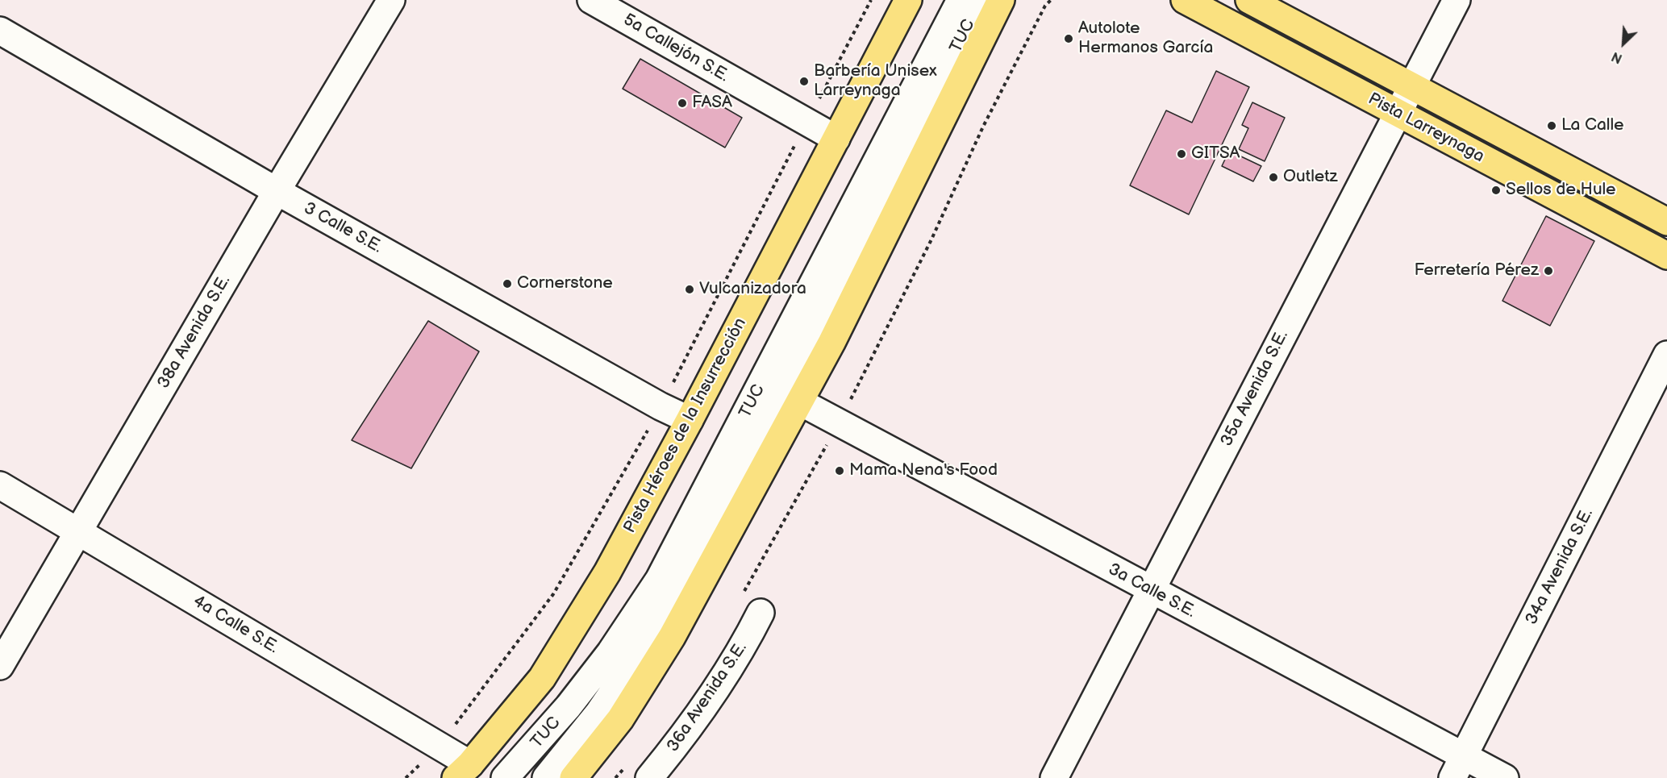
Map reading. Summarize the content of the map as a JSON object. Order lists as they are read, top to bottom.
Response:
{
  "streets": {
    "main road": ["Pista Larreynaga", "Pista Héroes de la Insurrección"],
    "street": [
      "TUC",
      "5a Callejón S.E.",
      "3 Calle S.E.",
      "38a Avenida S.E.",
      "35a Avenida S.E.",
      "34a Avenida S.E.",
      "3a Calle S.E.",
      "4a Calle S.E.",
      "36a Avenida S.E."
    ]
  },
  "crossings": [
    ["5a Callejón S.E.", "Pista Héroes de la Insurrección"],
    ["Pista Larreynaga", "35a Avenida S.E."],
    ["3 Calle S.E.", "38a Avenida S.E."],
    ["3 Calle S.E.", "Pista Héroes de la Insurrección"],
    ["38a Avenida S.E.", "4a Calle S.E."],
    ["35a Avenida S.E.", "3a Calle S.E."],
    ["Pista Héroes de la Insurrección", "4a Calle S.E."],
    ["34a Avenida S.E.", "3a Calle S.E."]
  ],
  "places": [
    "Autolote Hermanos García",
    "Barbería Unisex Larreynaga",
    "FASA",
    "La Calle",
    "GITSA",
    "Outletz",
    "Sellos de Hule",
    "Ferretería Pérez",
    "Cornerstone",
    "Vulcanizadora",
    "Mama Nena's Food"
  ],
  "north": "bottom left"
}
